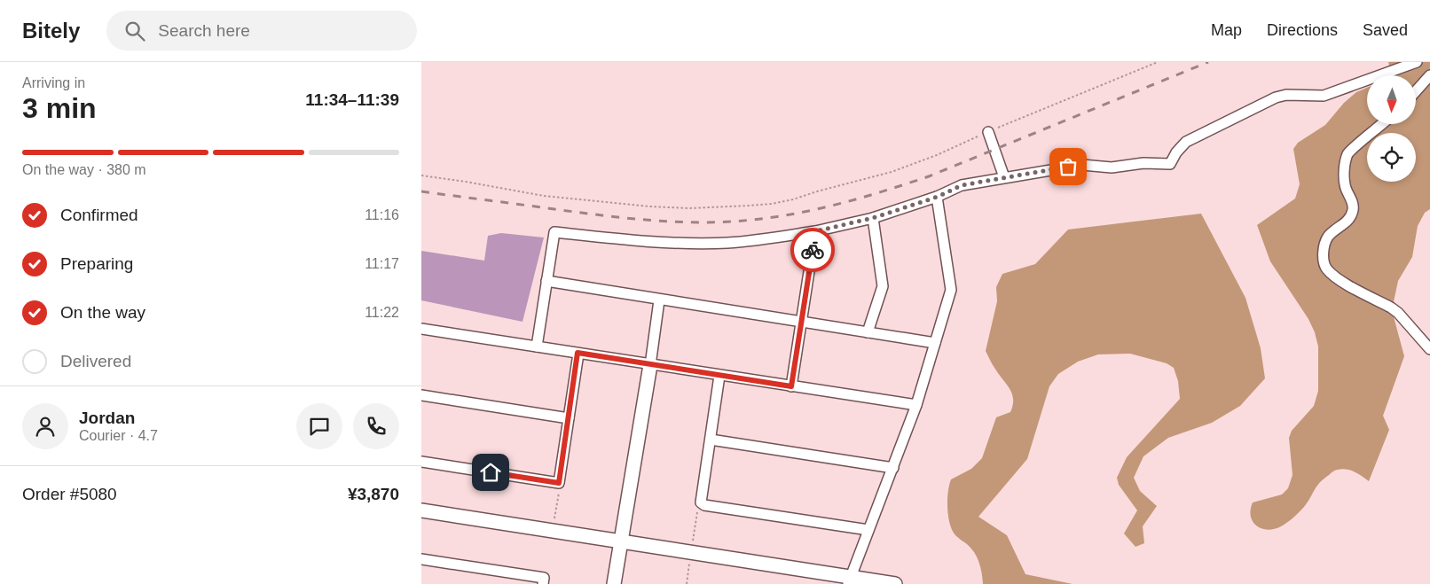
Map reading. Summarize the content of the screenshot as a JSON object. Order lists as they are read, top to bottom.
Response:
{
  "north": "bottom",
  "page": {
    "header": "Bitely",
    "search": "Search here",
    "nav": ["Map", "Directions", "Saved"],
    "heading": ["3 min", "Arriving in", "11:34–11:39"],
    "panel": [
      "Jordan",
      "Courier · 4.7",
      "Order #5080",
      "¥3,870"
    ],
    "bar": "On the way · 380 m",
    "list": [
      ["Confirmed", "11:16"],
      ["Preparing", "11:17"],
      ["On the way", "11:22"],
      "Delivered"
    ]
  }
}
